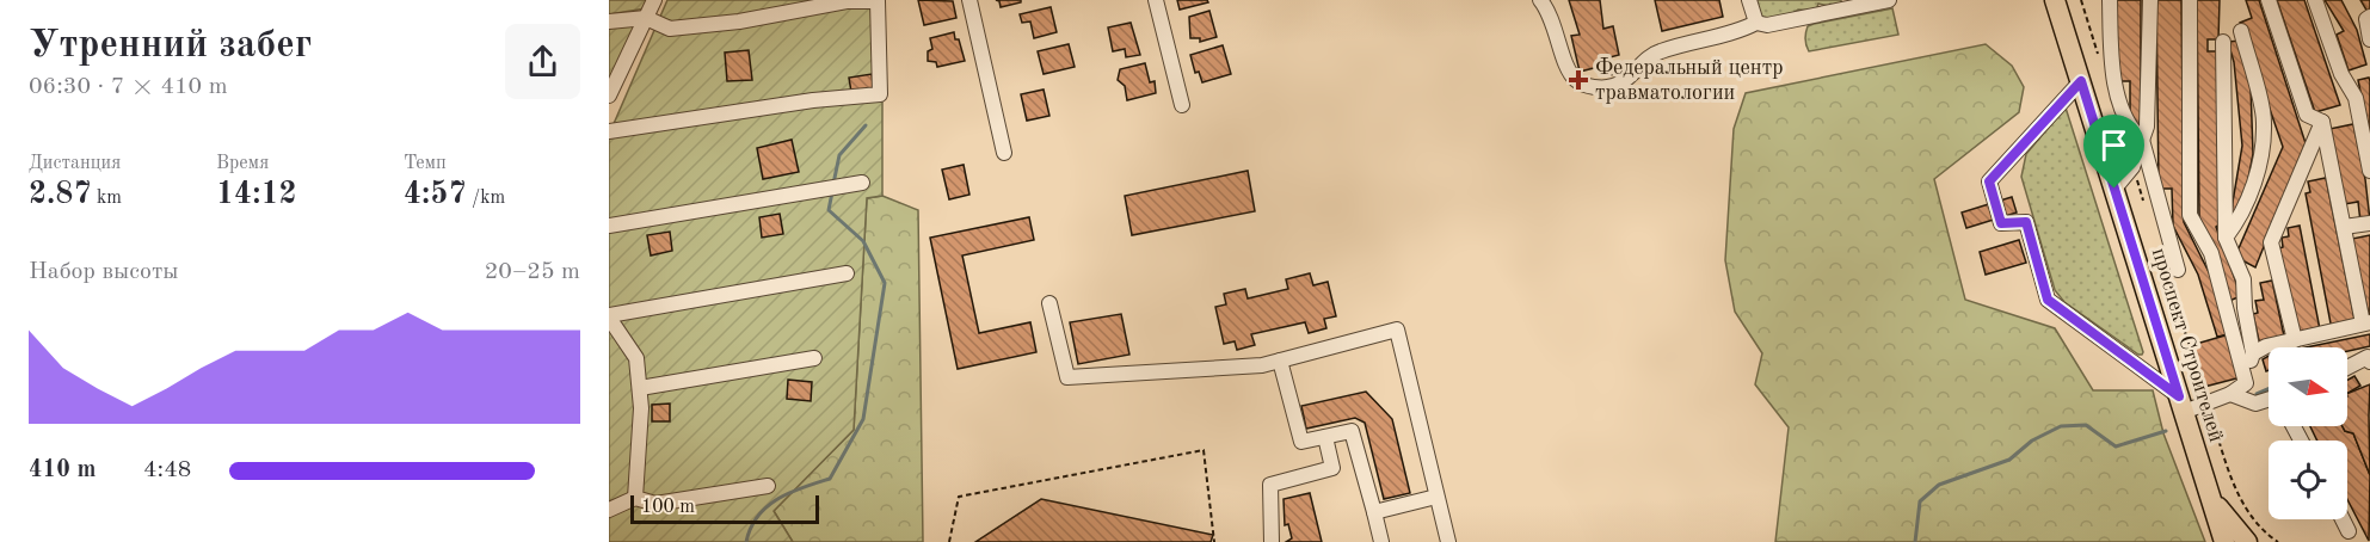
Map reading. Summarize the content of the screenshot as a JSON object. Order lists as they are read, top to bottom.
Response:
{
  "streets": {
    "main road": ["проспект Строителей"]
  },
  "places": {
    "health": ["Федеральный центр травматологии"]
  },
  "scale_bar": "100 m",
  "north": "right",
  "page": {
    "heading": ["Утренний забег", "06:30 · 7 × 410 m"],
    "stats": [
      ["Дистанция", "2.87 km"],
      ["Время", "14:12"],
      ["Темп", "4:57 /km"]
    ],
    "chart": ["Набор высоты", "20–25 m"],
    "list": [
      {
        "name": "410 m",
        "note": "4:48"
      }
    ],
    "scale": "100 m"
  }
}
